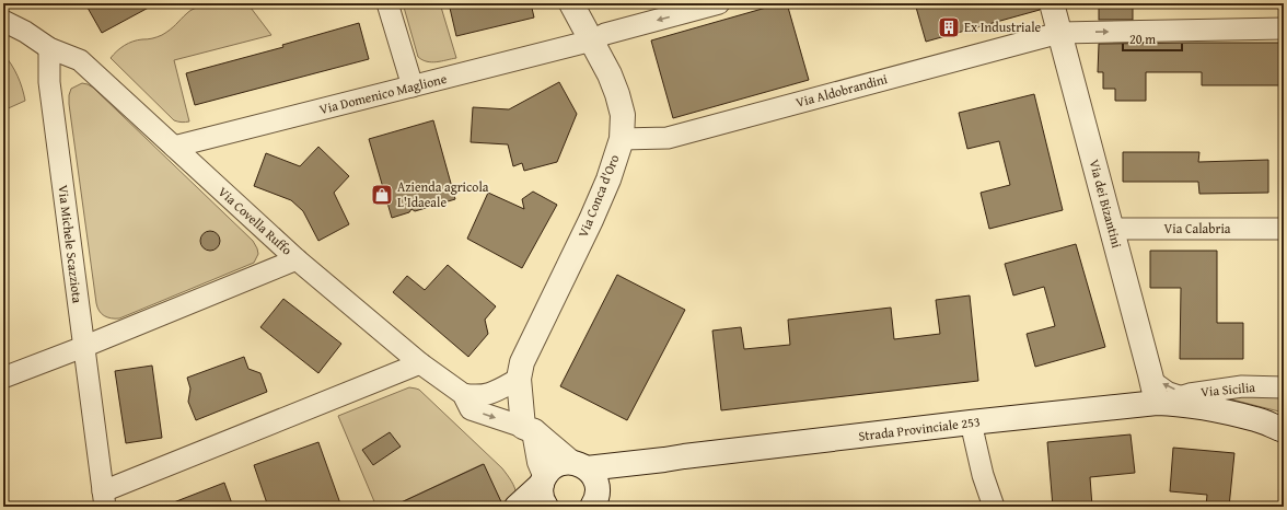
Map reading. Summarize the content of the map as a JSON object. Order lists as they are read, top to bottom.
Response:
{
  "streets": {
    "street": [
      "Via Aldobrandini",
      "Via Domenico Maglione",
      "Via Conca d'Oro",
      "Via dei Bizantini",
      "Via Covella Ruffo",
      "Via Calabria",
      "Via Michele Scazziota",
      "Via Sicilia",
      "Strada Provinciale 253"
    ]
  },
  "crossings": [
    ["Via Aldobrandini", "Via Conca d'Oro"],
    ["Via Aldobrandini", "Via dei Bizantini"],
    ["Via Domenico Maglione", "Via Conca d'Oro"],
    ["Via Domenico Maglione", "Via Covella Ruffo"],
    ["Via dei Bizantini", "Via Calabria"],
    ["Via dei Bizantini", "Via Sicilia"],
    ["Via dei Bizantini", "Strada Provinciale 253"],
    ["Via Covella Ruffo", "Via Michele Scazziota"],
    ["Via Covella Ruffo", "Strada Provinciale 253"],
    ["Via Sicilia", "Strada Provinciale 253"]
  ],
  "places": {
    "building": ["Ex Industriale"],
    "shop": ["Azienda agricola L'Idaeale"]
  },
  "scale_bar": "20 m"
}
